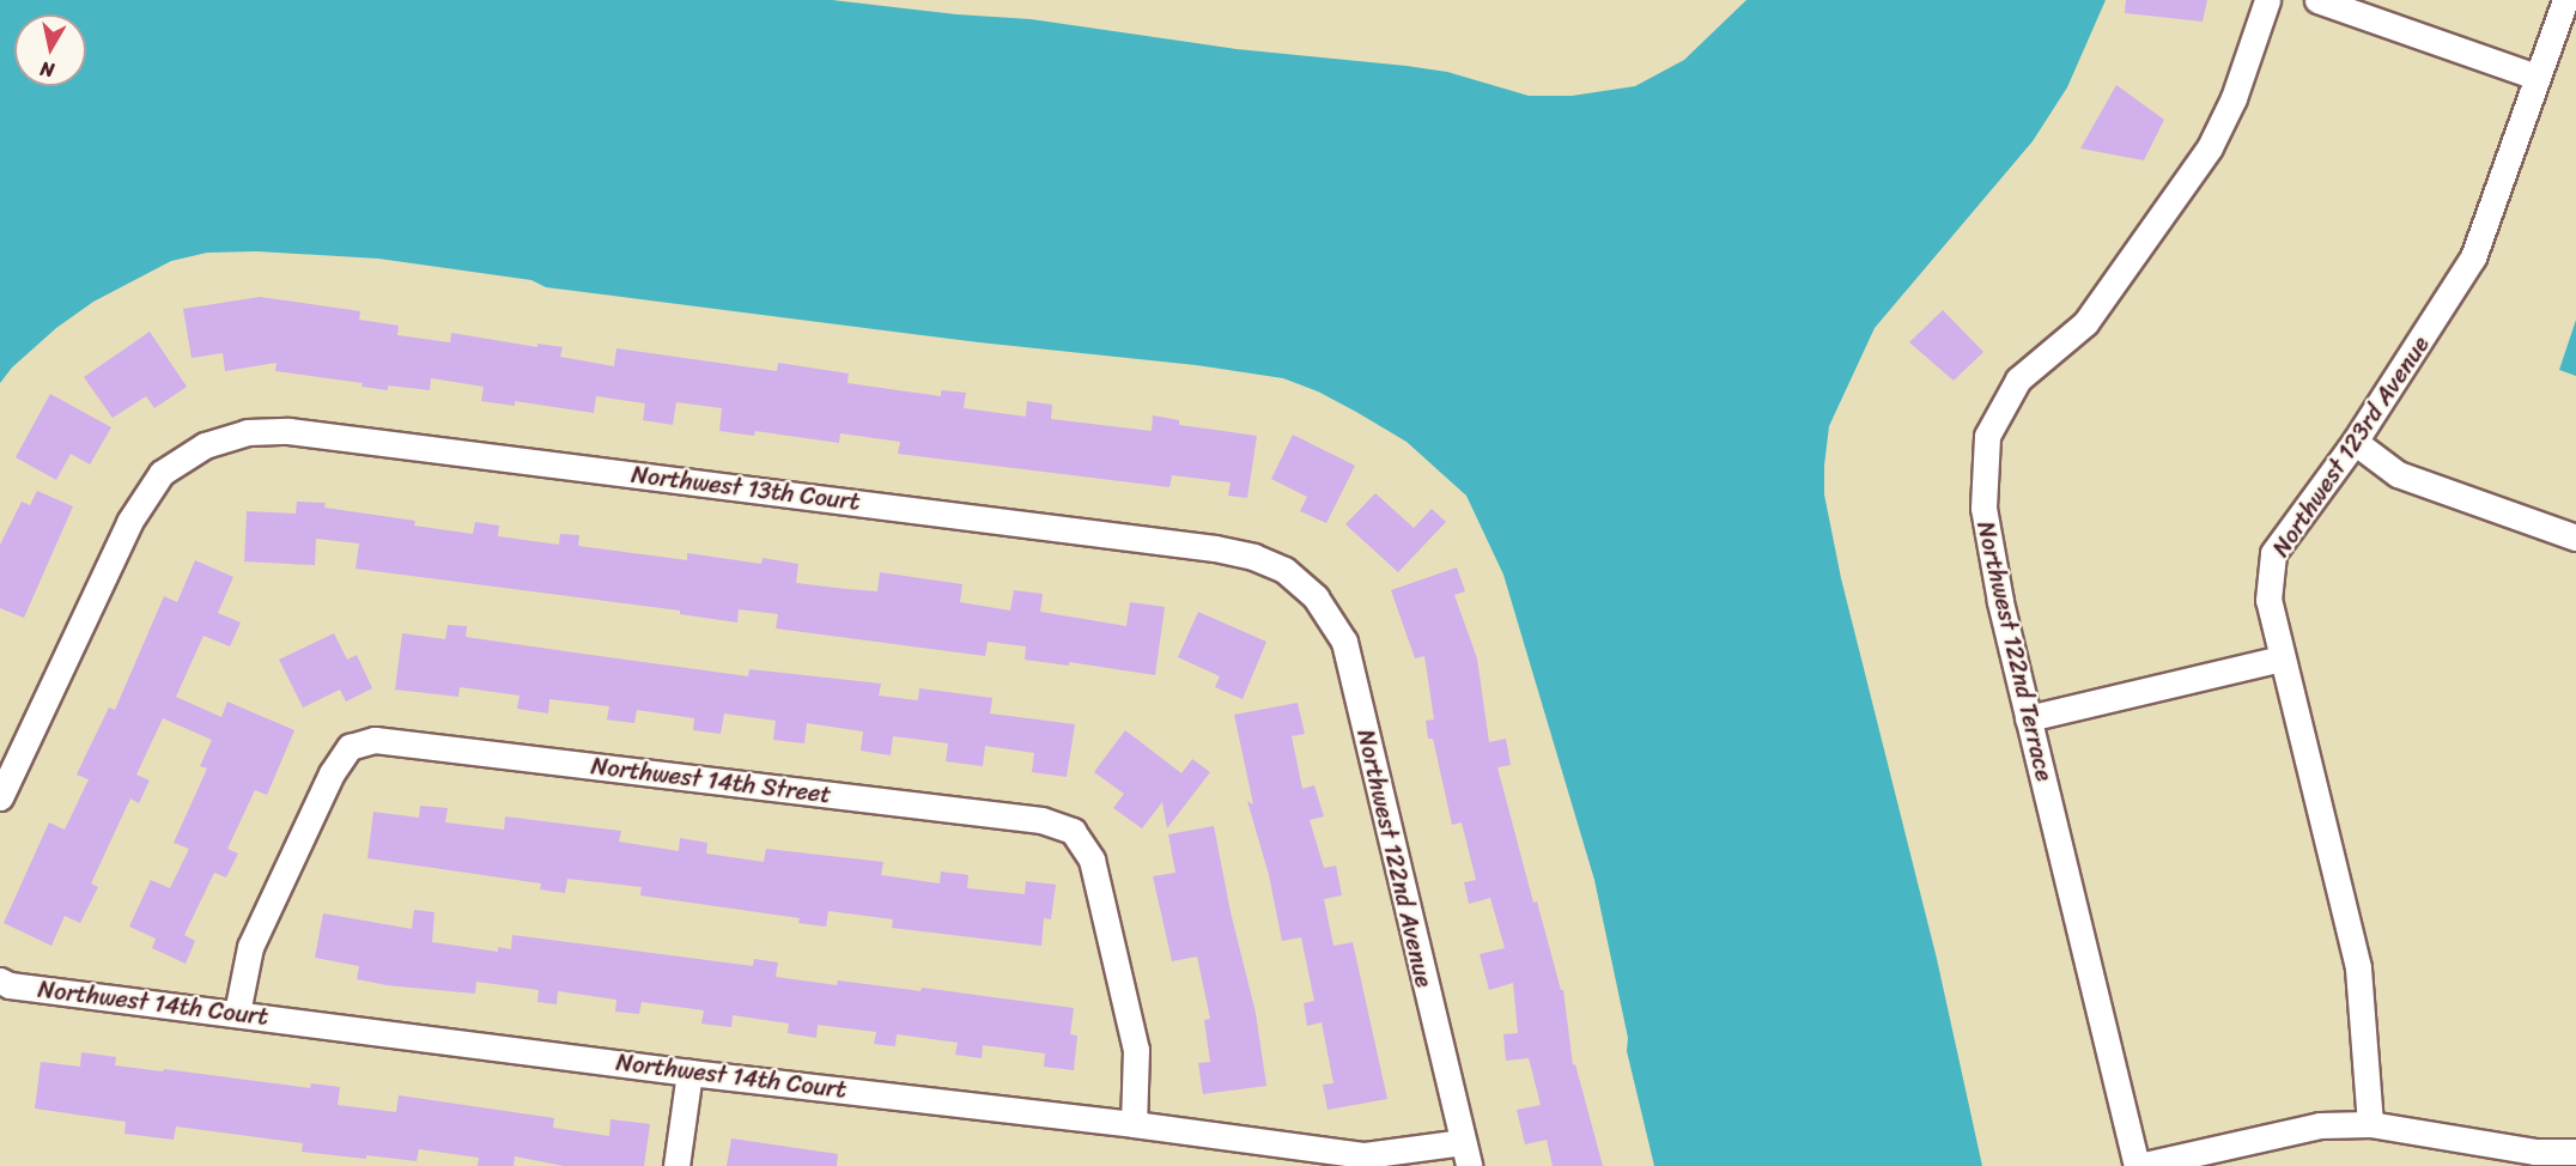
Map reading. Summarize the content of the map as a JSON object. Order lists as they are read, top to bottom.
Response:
{
  "streets": {
    "street": [
      "Northwest 123rd Avenue",
      "Northwest 13th Court",
      "Northwest 122nd Terrace",
      "Northwest 14th Street",
      "Northwest 122nd Avenue",
      "Northwest 14th Court"
    ]
  },
  "crossings": [
    ["Northwest 13th Court", "Northwest 122nd Avenue"],
    ["Northwest 14th Street", "Northwest 14th Court"],
    ["Northwest 122nd Avenue", "Northwest 14th Court"]
  ],
  "north": "bottom"
}
